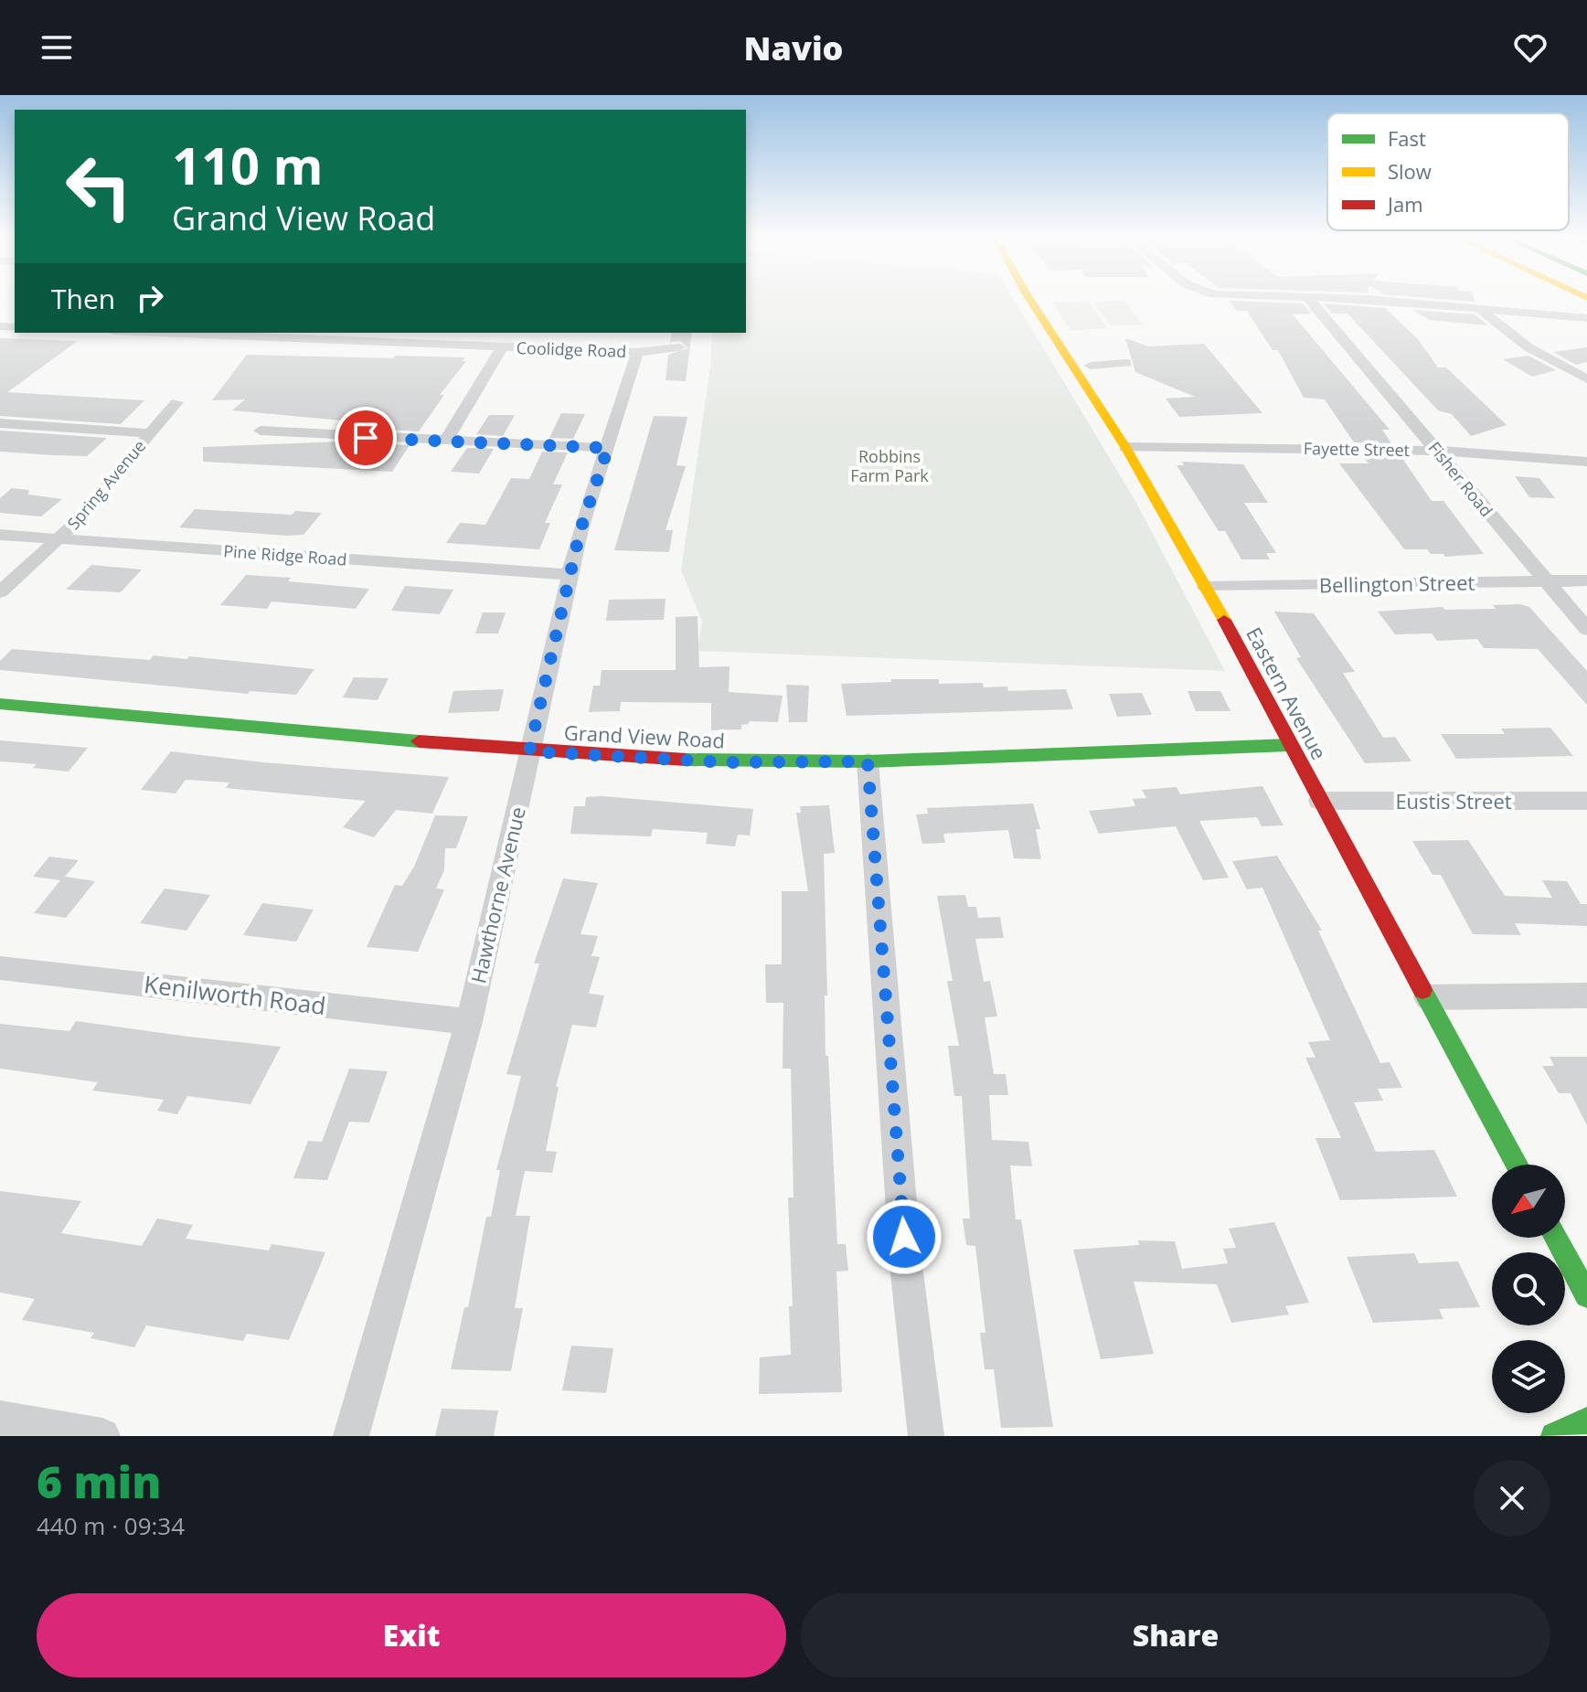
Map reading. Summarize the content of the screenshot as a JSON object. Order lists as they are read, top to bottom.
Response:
{
  "streets": {
    "main road": ["Eastern Avenue", "Grand View Road"],
    "street": [
      "Coolidge Road",
      "Fayette Street",
      "Fisher Road",
      "Spring Avenue",
      "Pine Ridge Road",
      "Bellington Street",
      "Eustis Street",
      "Hawthorne Avenue",
      "Kenilworth Road"
    ]
  },
  "crossings": [
    ["Coolidge Road", "Hawthorne Avenue"],
    ["Fayette Street", "Fisher Road"],
    ["Fayette Street", "Eastern Avenue"],
    ["Fisher Road", "Bellington Street"],
    ["Spring Avenue", "Pine Ridge Road"],
    ["Pine Ridge Road", "Hawthorne Avenue"],
    ["Bellington Street", "Eastern Avenue"],
    ["Eastern Avenue", "Grand View Road"],
    ["Eastern Avenue", "Eustis Street"],
    ["Grand View Road", "Hawthorne Avenue"],
    ["Hawthorne Avenue", "Kenilworth Road"]
  ],
  "parks": ["Robbins Farm Park"],
  "legend": ["Fast", "Slow", "Jam"],
  "north": "bottom left",
  "page": {
    "header": "Navio",
    "turn": ["110 m", "Grand View Road"],
    "then": "Then",
    "heading": ["6 min", "440 m · 09:34"],
    "buttons": ["Exit", "Share"]
  }
}
